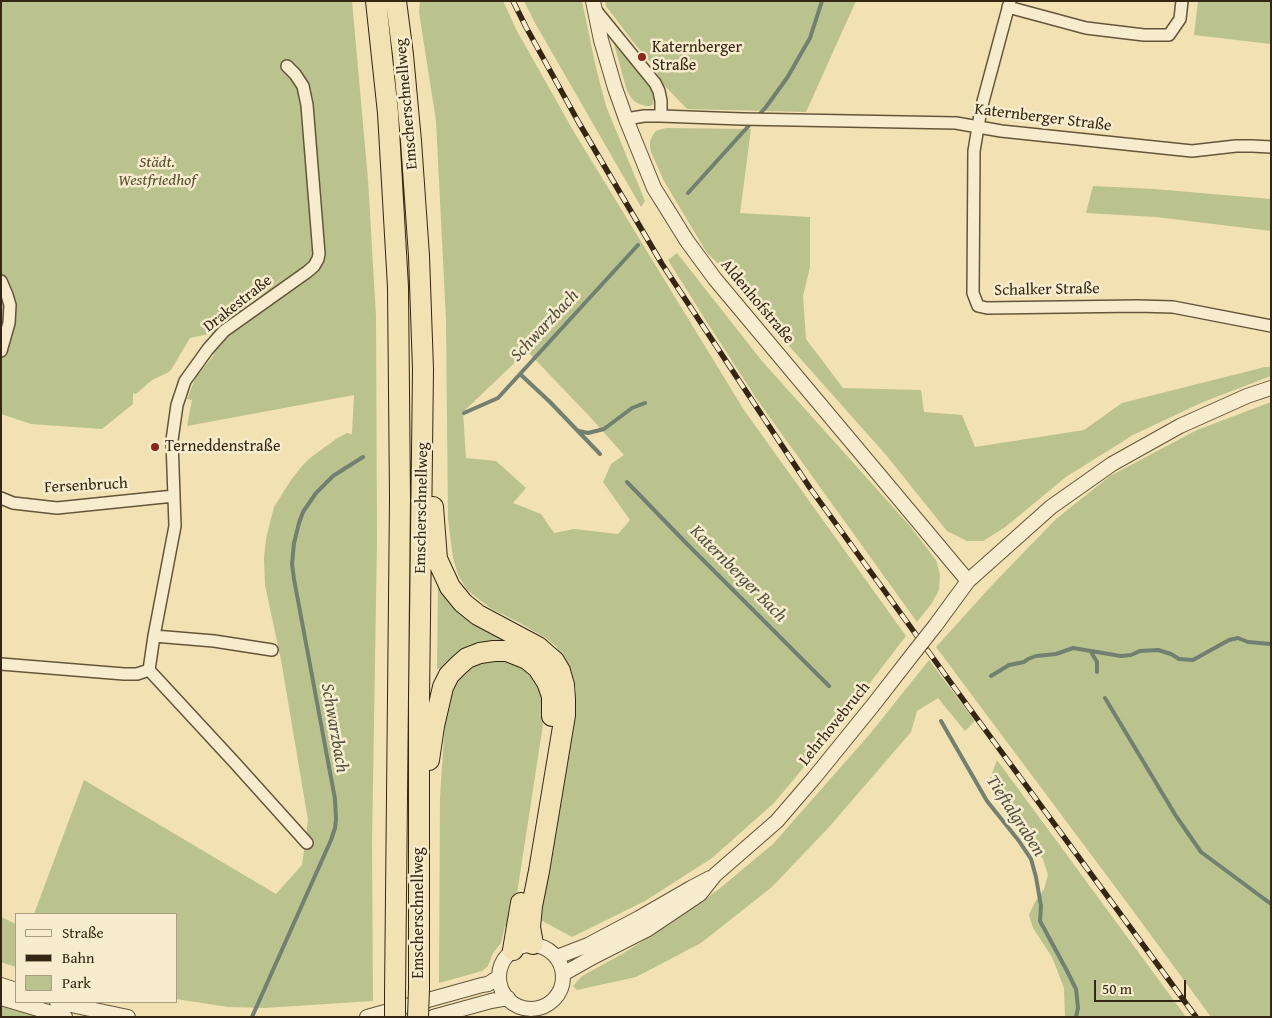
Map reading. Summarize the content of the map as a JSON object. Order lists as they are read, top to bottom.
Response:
{
  "streets": {
    "highway": ["Emscherschnellweg"],
    "street": [
      "Katernberger Straße",
      "Schalker Straße",
      "Aldenhofstraße",
      "Drakestraße",
      "Fersenbruch",
      "Lehrhovebruch"
    ]
  },
  "crossings": [
    ["Katernberger Straße", "Schalker Straße"],
    ["Katernberger Straße", "Aldenhofstraße"],
    ["Aldenhofstraße", "Lehrhovebruch"],
    ["Drakestraße", "Fersenbruch"]
  ],
  "water": ["Schwarzbach", "Katernberger Bach", "Tieftalgraben"],
  "parks": ["Städt. Westfriedhof"],
  "places": ["Katernberger Straße", "Terneddenstraße"],
  "legend": ["Straße", "Bahn", "Park"],
  "scale_bar": "50 m"
}
